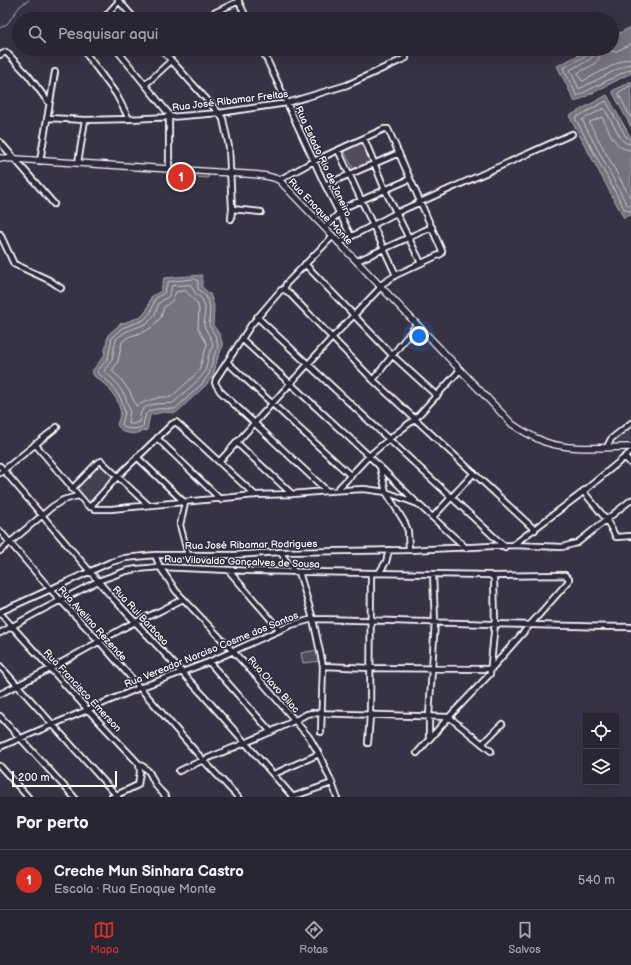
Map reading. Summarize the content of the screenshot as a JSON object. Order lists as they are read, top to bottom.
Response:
{
  "streets": {
    "main road": ["Rua Enoque Monte"],
    "street": [
      "Rua José Ribamar Freitas",
      "Rua Estado Rio de Janeiro",
      "Rua José Ribamar Rodrigues",
      "Rua Vilovaldo Gonçalves de Sousa",
      "Rua Rui Barbosa",
      "Rua Avelino Rezende",
      "Rua Vereador Narciso Cosme dos Santos",
      "Rua Olavo Bilac",
      "Rua Francisco Emerson"
    ]
  },
  "crossings": [
    ["Rua José Ribamar Freitas", "Rua Estado Rio de Janeiro"],
    ["Rua José Ribamar Rodrigues", "Rua Rui Barbosa"],
    ["Rua José Ribamar Rodrigues", "Rua Avelino Rezende"],
    ["Rua José Ribamar Rodrigues", "Rua Olavo Bilac"],
    ["Rua José Ribamar Rodrigues", "Rua Francisco Emerson"],
    ["Rua Vilovaldo Gonçalves de Sousa", "Rua Rui Barbosa"],
    ["Rua Vilovaldo Gonçalves de Sousa", "Rua Avelino Rezende"],
    ["Rua Vilovaldo Gonçalves de Sousa", "Rua Vereador Narciso Cosme dos Santos"],
    ["Rua Vilovaldo Gonçalves de Sousa", "Rua Olavo Bilac"],
    ["Rua Vilovaldo Gonçalves de Sousa", "Rua Francisco Emerson"],
    ["Rua Rui Barbosa", "Rua Vereador Narciso Cosme dos Santos"],
    ["Rua Avelino Rezende", "Rua Vereador Narciso Cosme dos Santos"],
    ["Rua Vereador Narciso Cosme dos Santos", "Rua Olavo Bilac"],
    ["Rua Vereador Narciso Cosme dos Santos", "Rua Francisco Emerson"]
  ],
  "scale_bar": "200 m",
  "page": {
    "search": "Pesquisar aqui",
    "pins": "1",
    "scale": "200 m",
    "heading": "Por perto",
    "list": [
      {
        "mark": "1",
        "name": "Creche Mun Sinhara Castro",
        "note": "Escola · Rua Enoque Monte",
        "value": "540 m"
      }
    ],
    "nav": ["Mapa", "Rotas", "Salvos"]
  }
}
